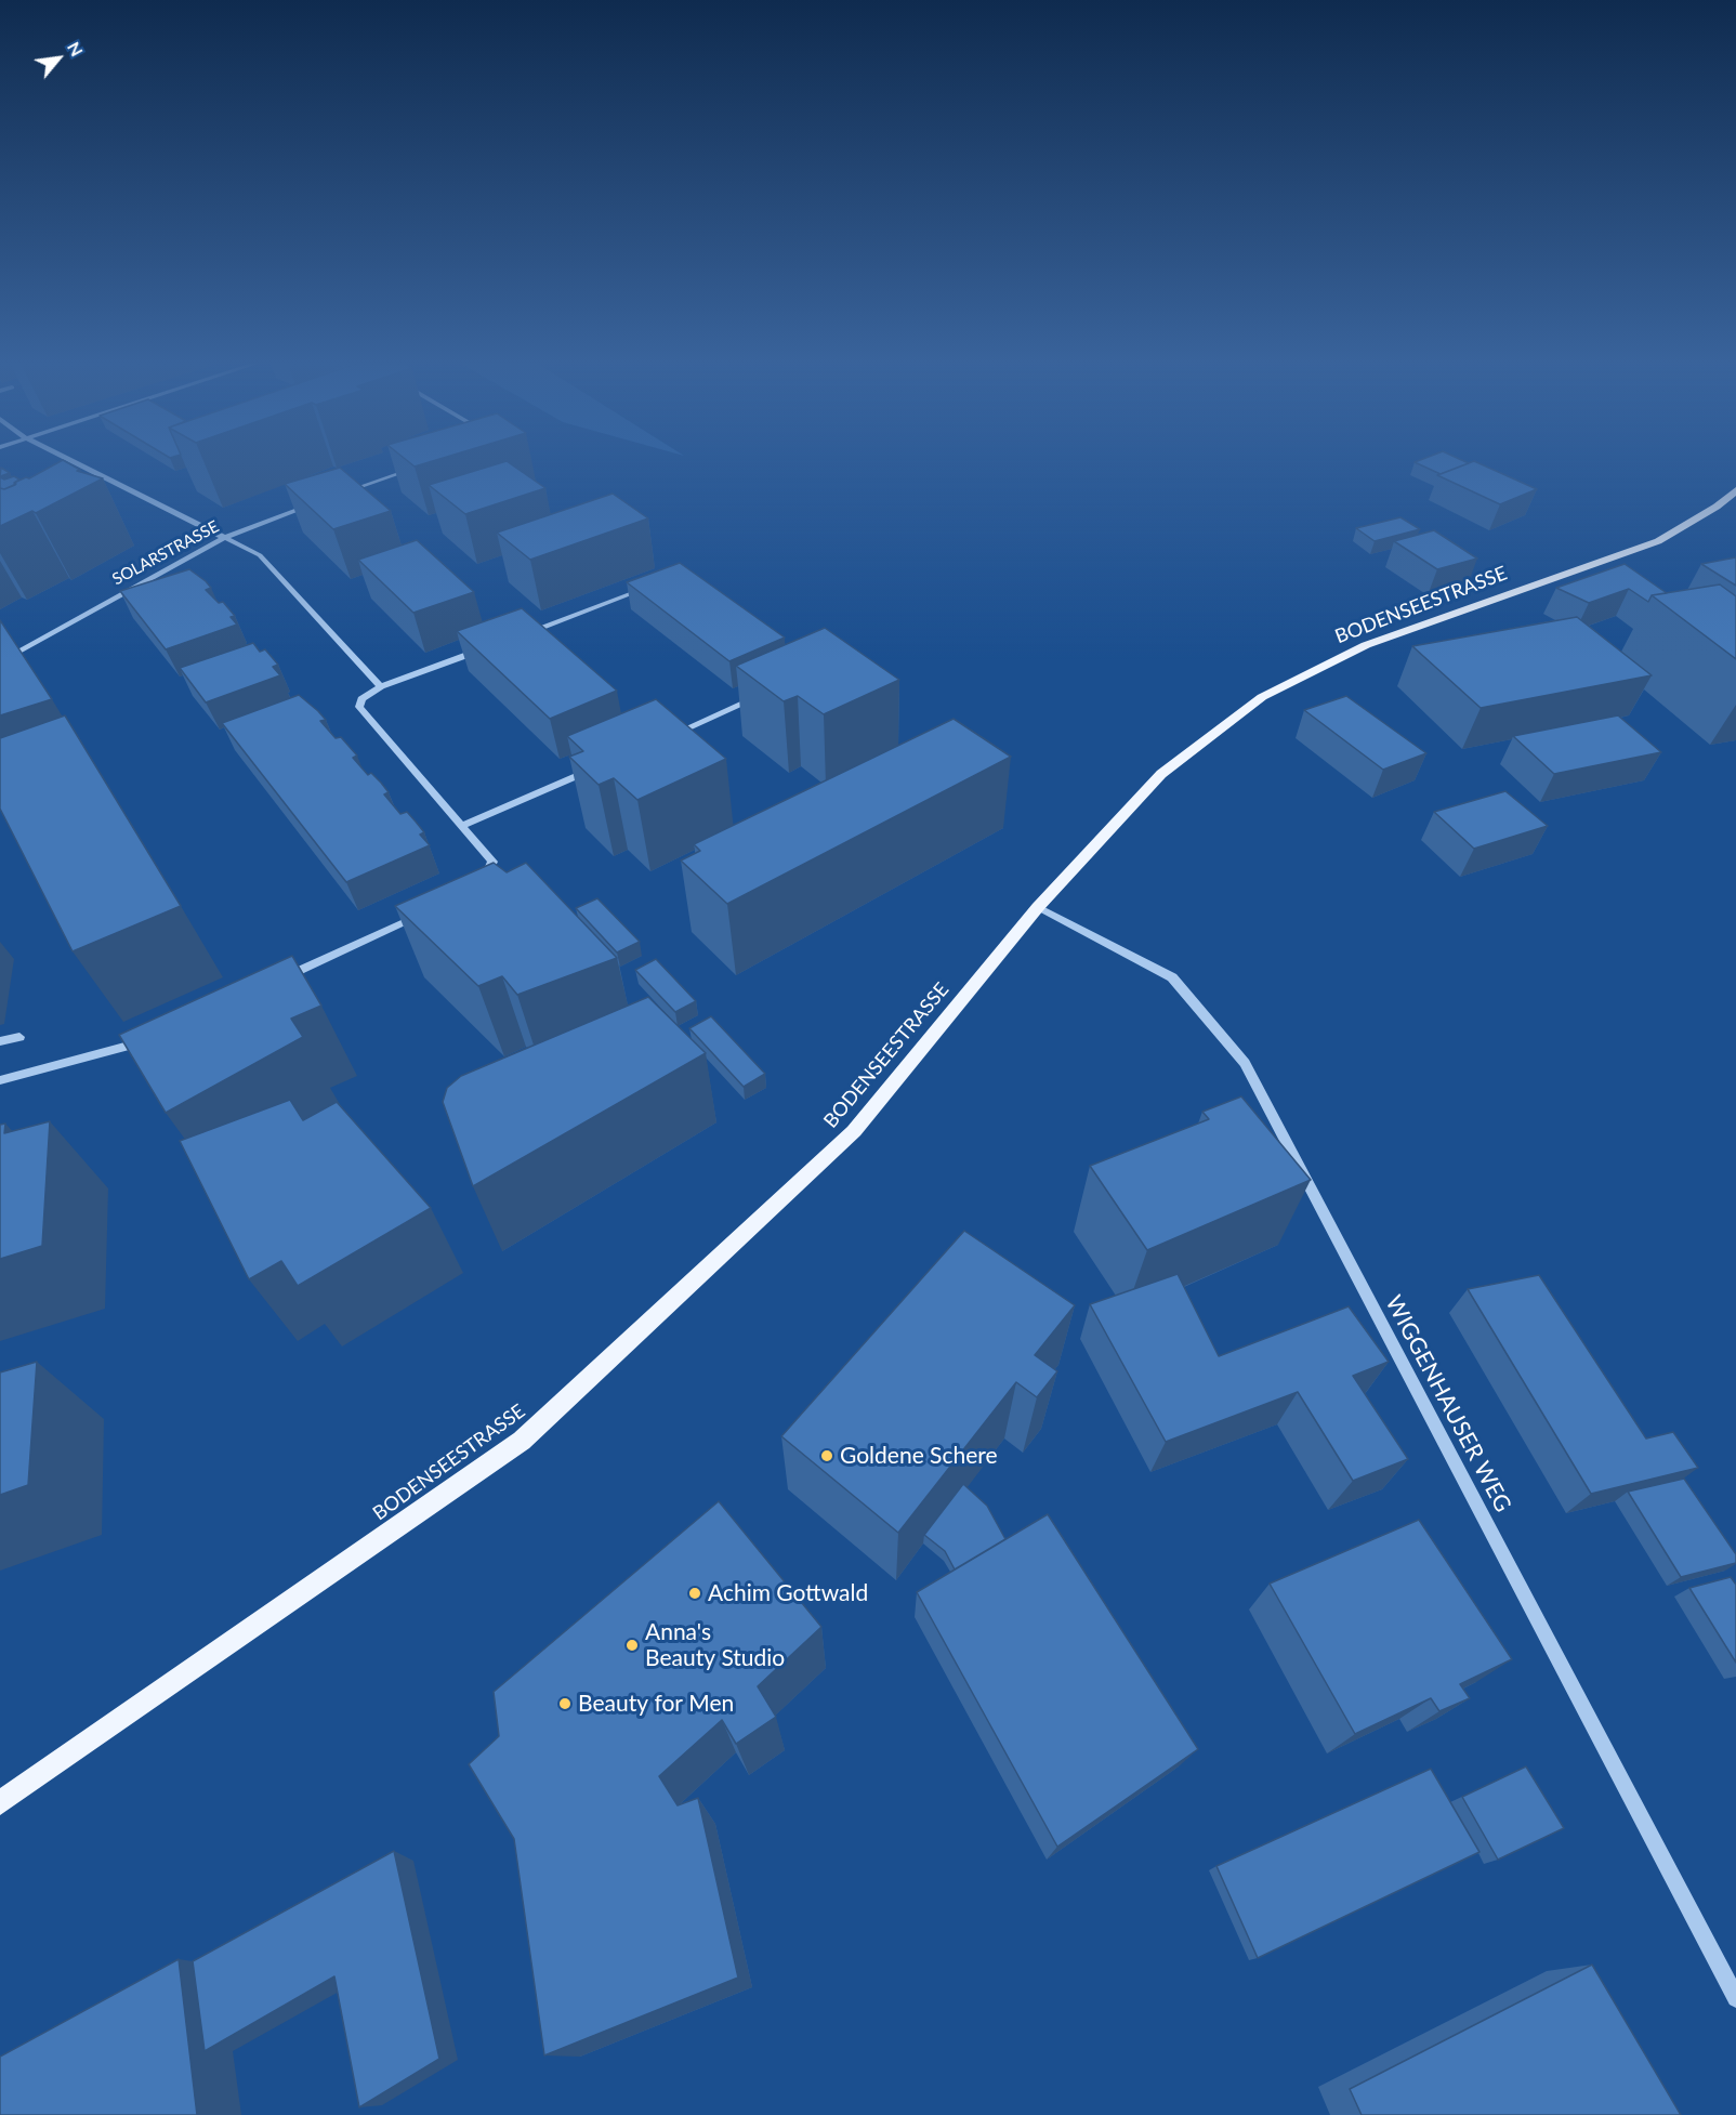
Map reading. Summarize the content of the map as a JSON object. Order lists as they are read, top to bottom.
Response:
{
  "streets": {
    "main road": ["BODENSEESTRASSE"],
    "street": ["SOLARSTRASSE", "WIGGENHAUSER WEG"]
  },
  "crossings": [
    ["BODENSEESTRASSE", "WIGGENHAUSER WEG"]
  ],
  "places": [
    "Goldene Schere",
    "Achim Gottwald",
    "Anna's Beauty Studio",
    "Beauty for Men"
  ],
  "north": "top right"
}
